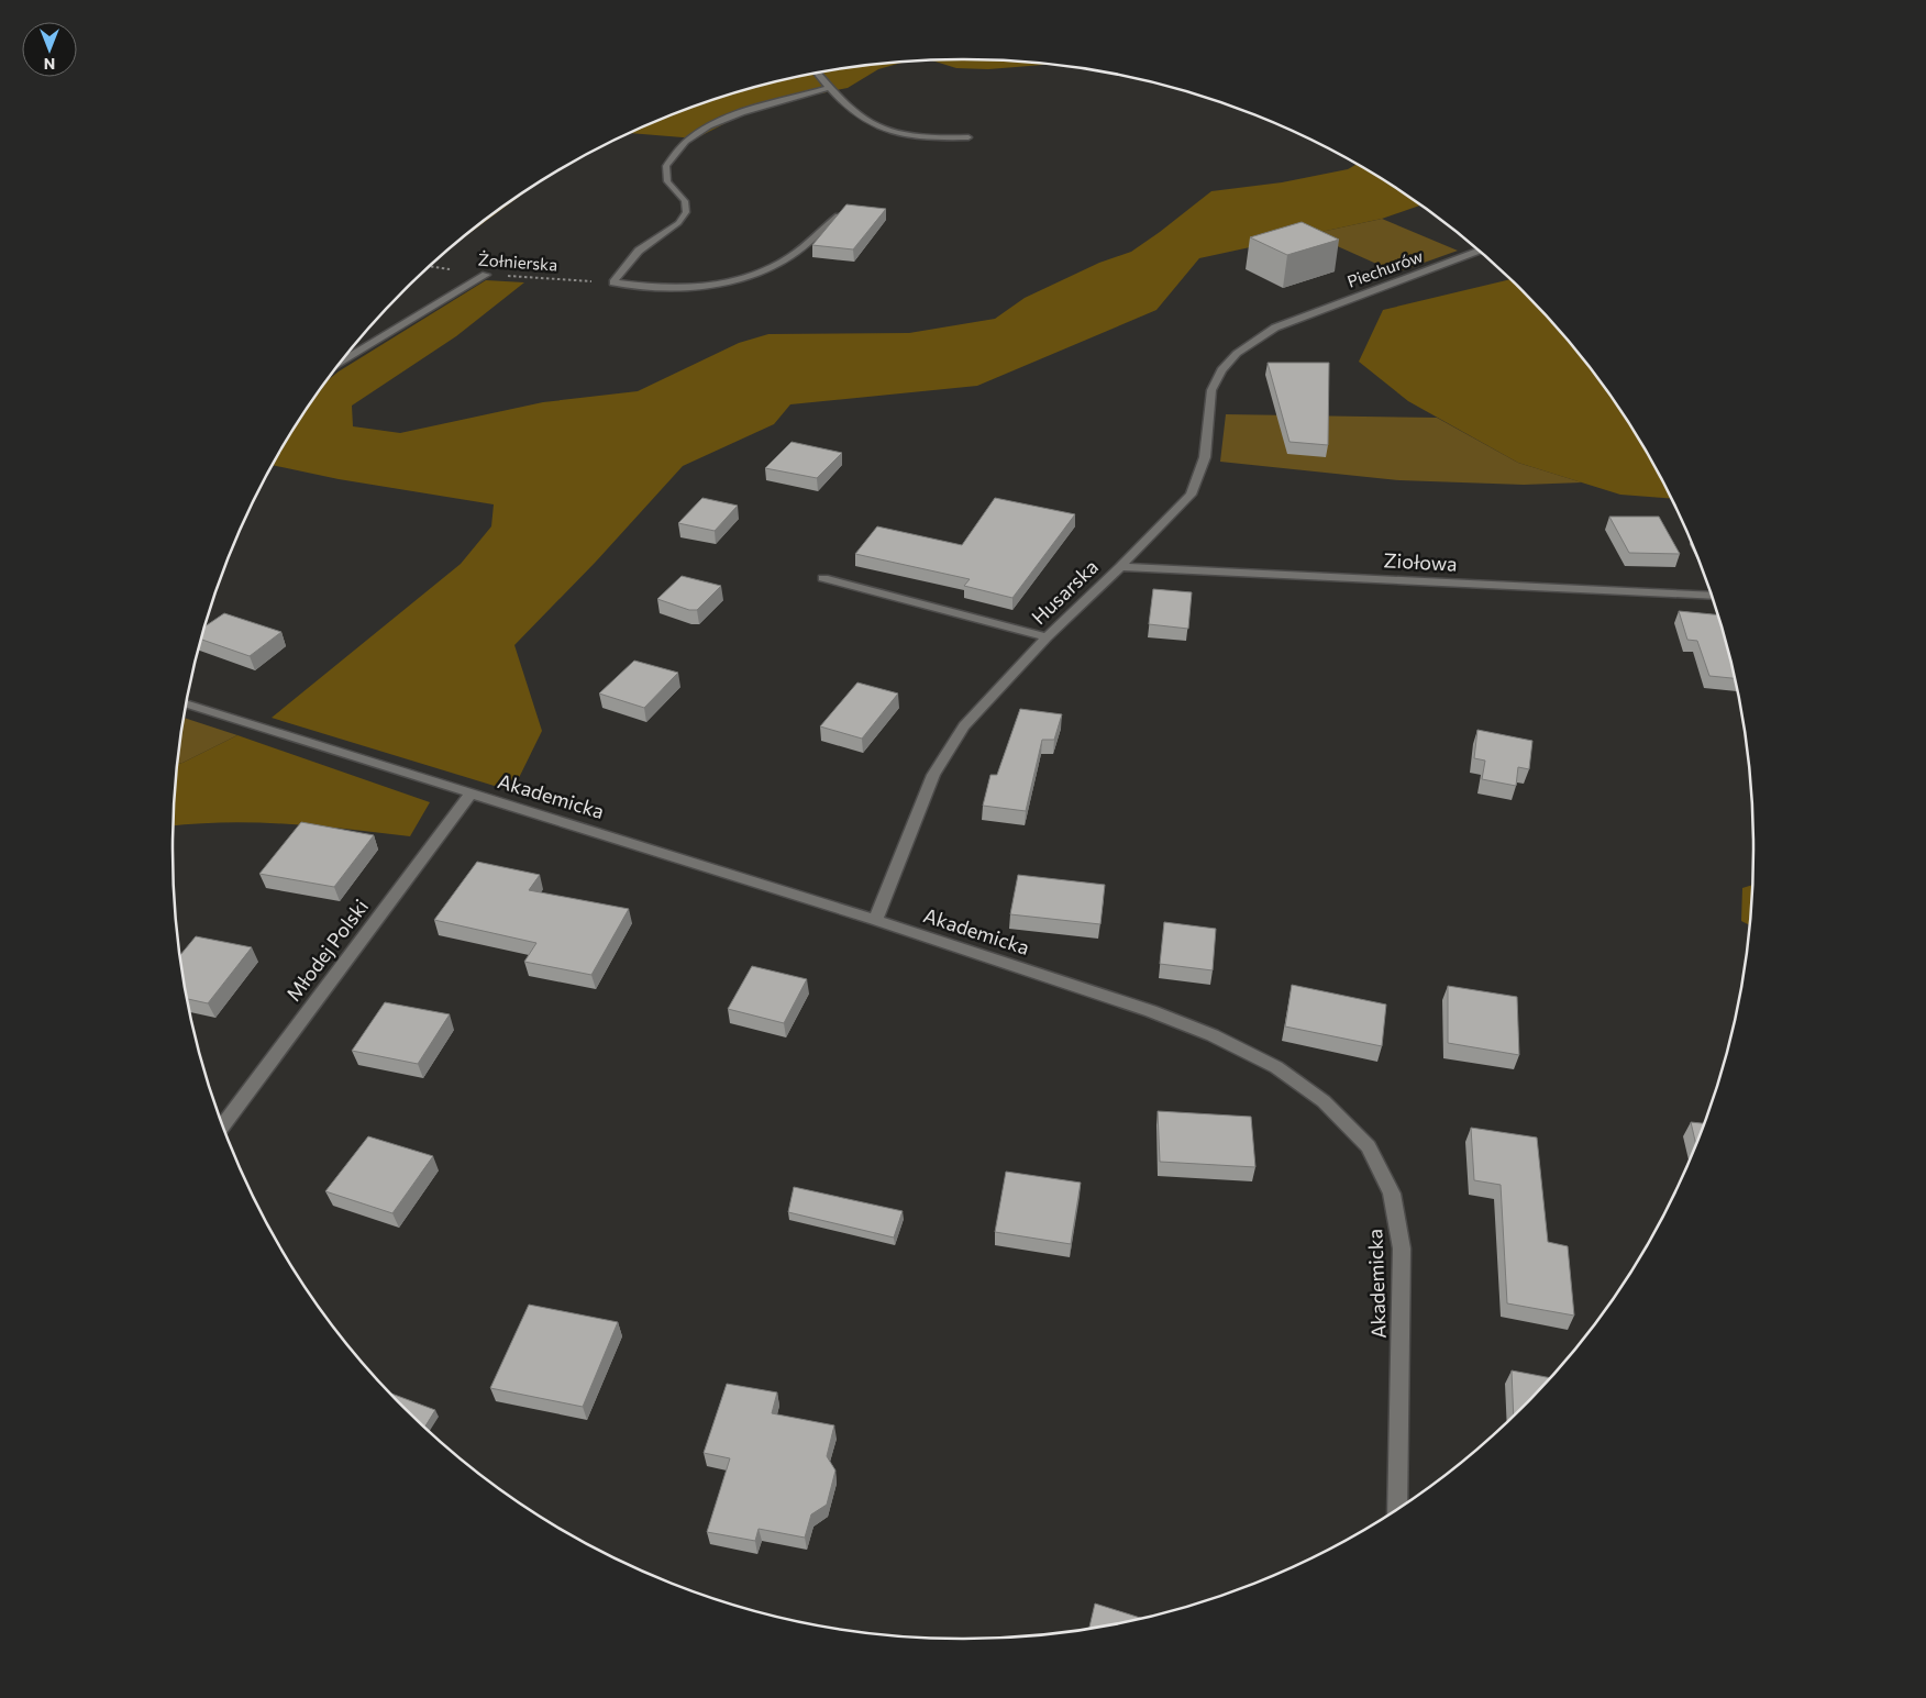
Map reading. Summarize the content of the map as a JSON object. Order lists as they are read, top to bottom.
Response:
{
  "streets": {
    "street": [
      "Piechurów",
      "Ziołowa",
      "Husarska",
      "Akademicka",
      "Młodej Polski"
    ],
    "path": ["Żołnierska"]
  },
  "crossings": [
    ["Piechurów", "Husarska"],
    ["Ziołowa", "Husarska"],
    ["Husarska", "Akademicka"],
    ["Akademicka", "Młodej Polski"]
  ],
  "north": "bottom"
}
